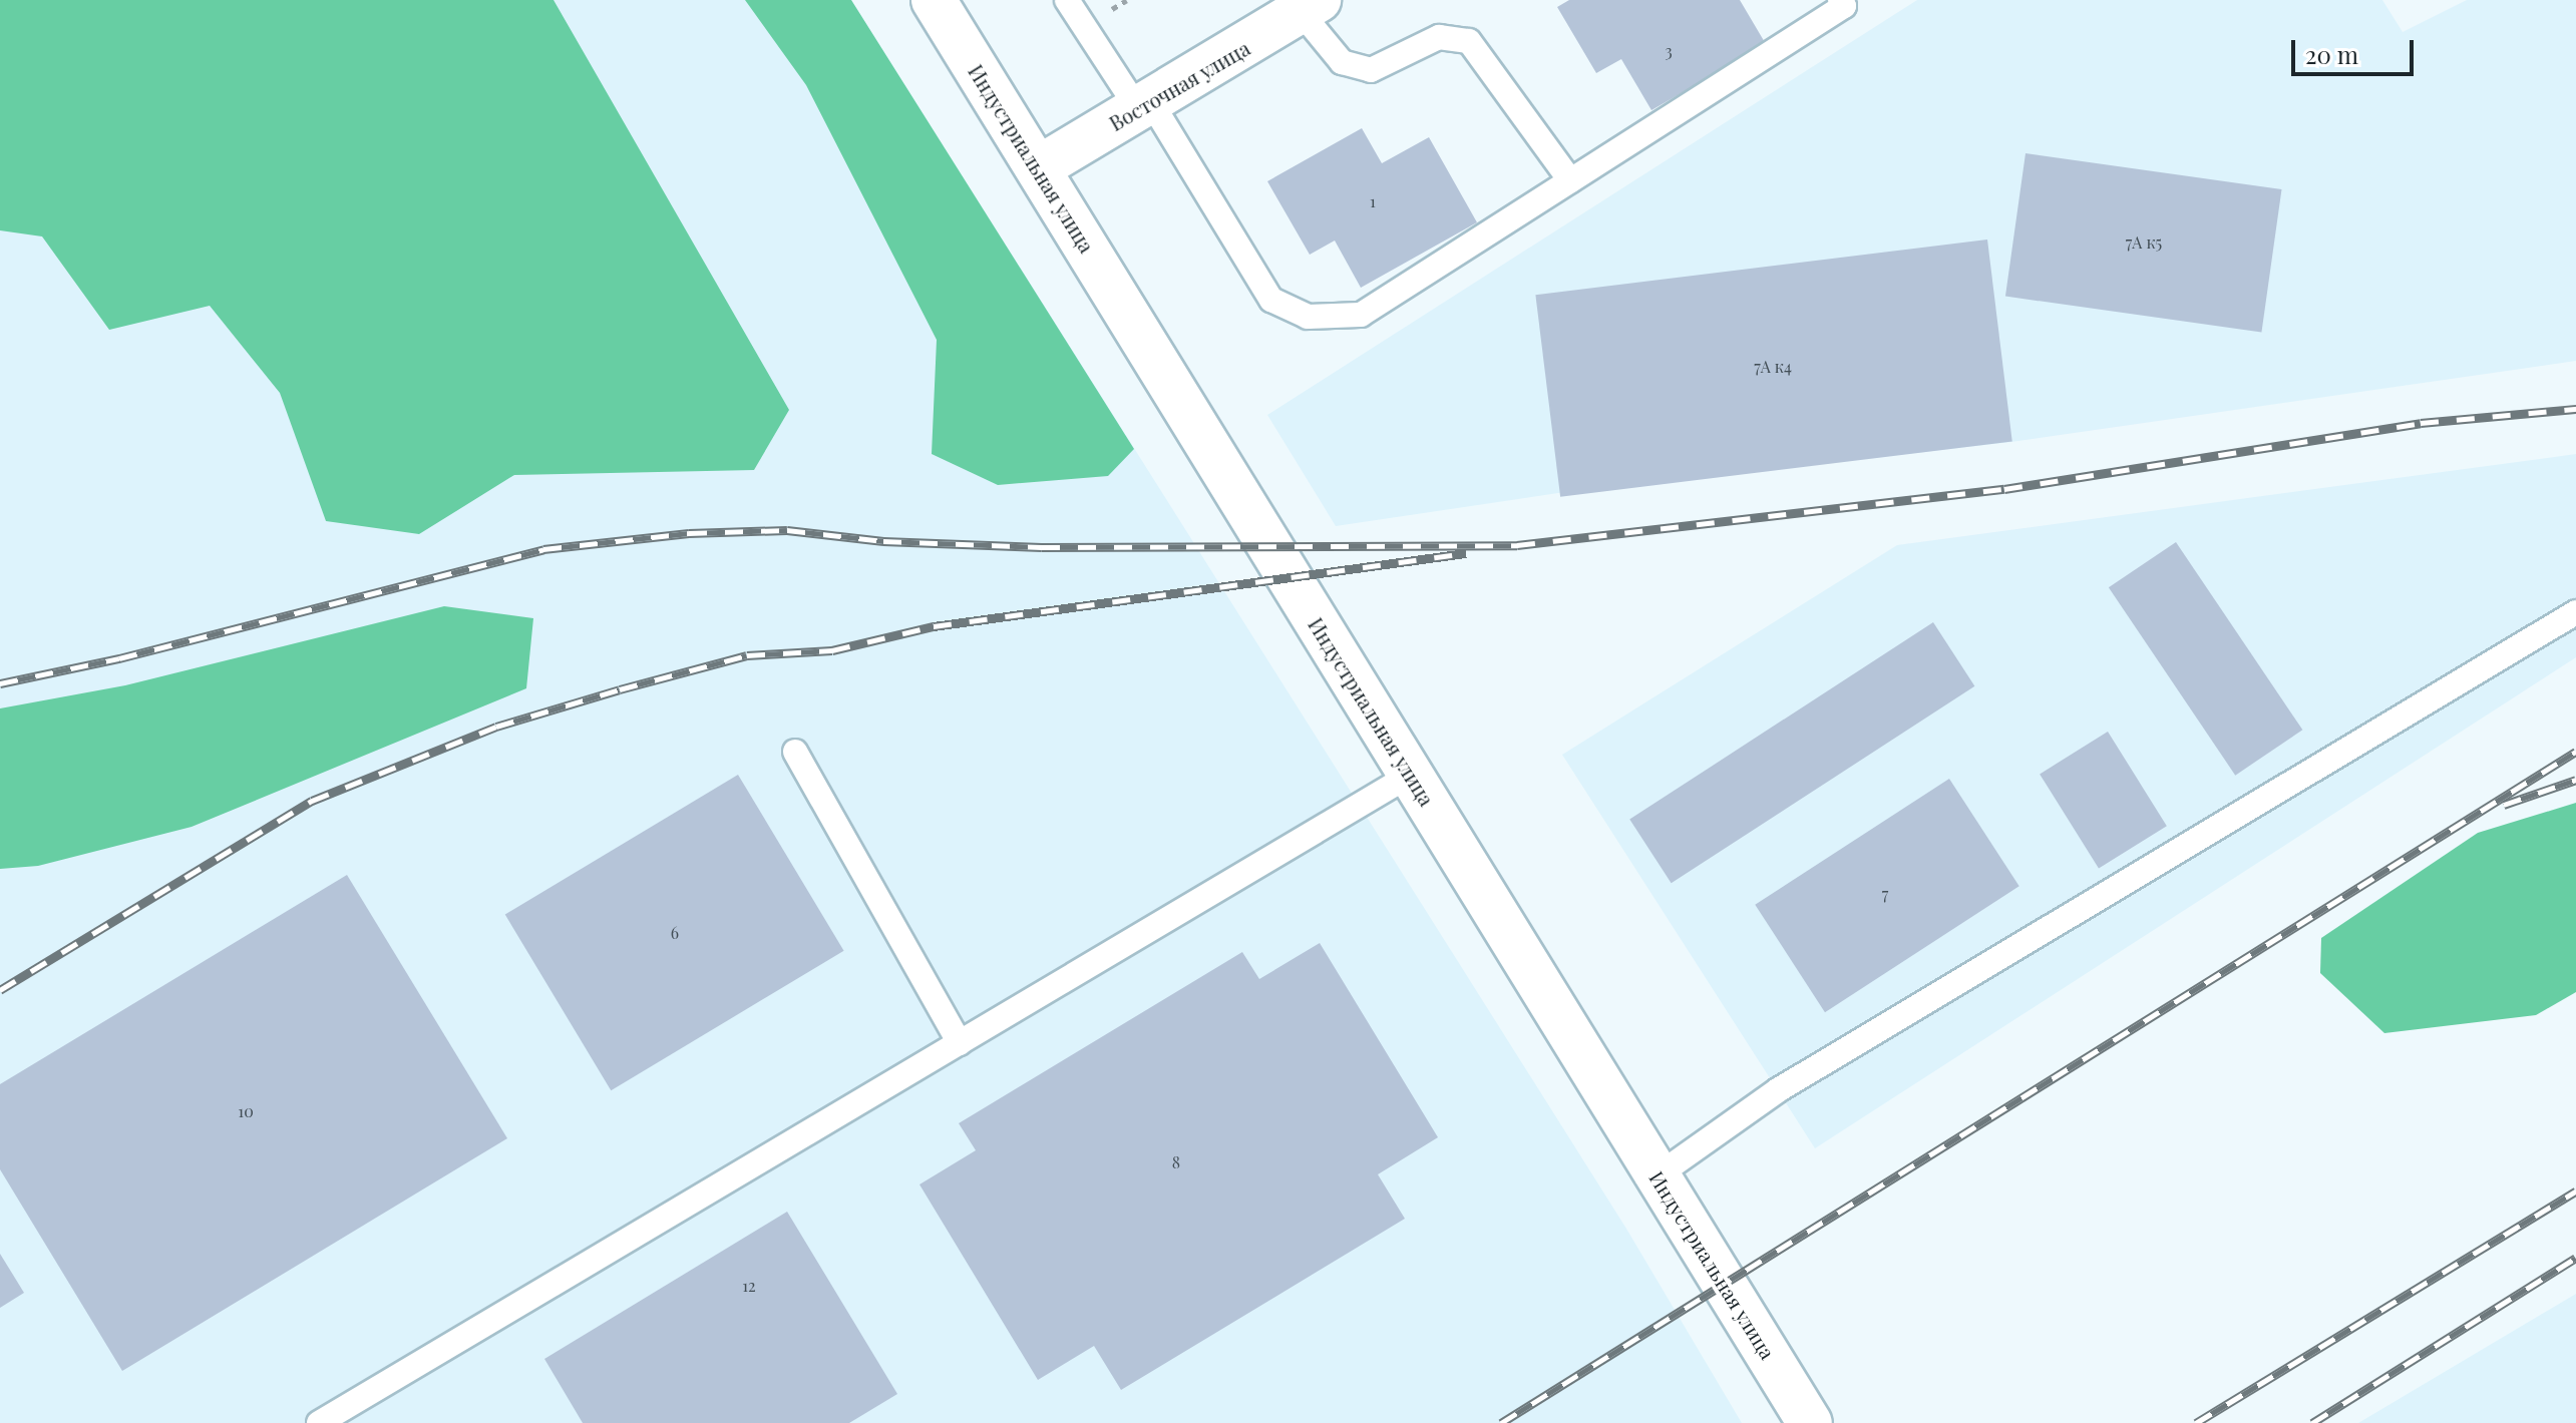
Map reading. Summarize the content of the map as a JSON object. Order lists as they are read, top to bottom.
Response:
{
  "streets": {
    "street": ["Восточная улица", "Индустриальная улица"]
  },
  "crossings": [
    ["Восточная улица", "Индустриальная улица"]
  ],
  "house_numbers": [
    "3",
    "1",
    "7А к5",
    "7А к4",
    "7",
    "6",
    "10",
    "8",
    "12"
  ],
  "scale_bar": "20 m"
}
